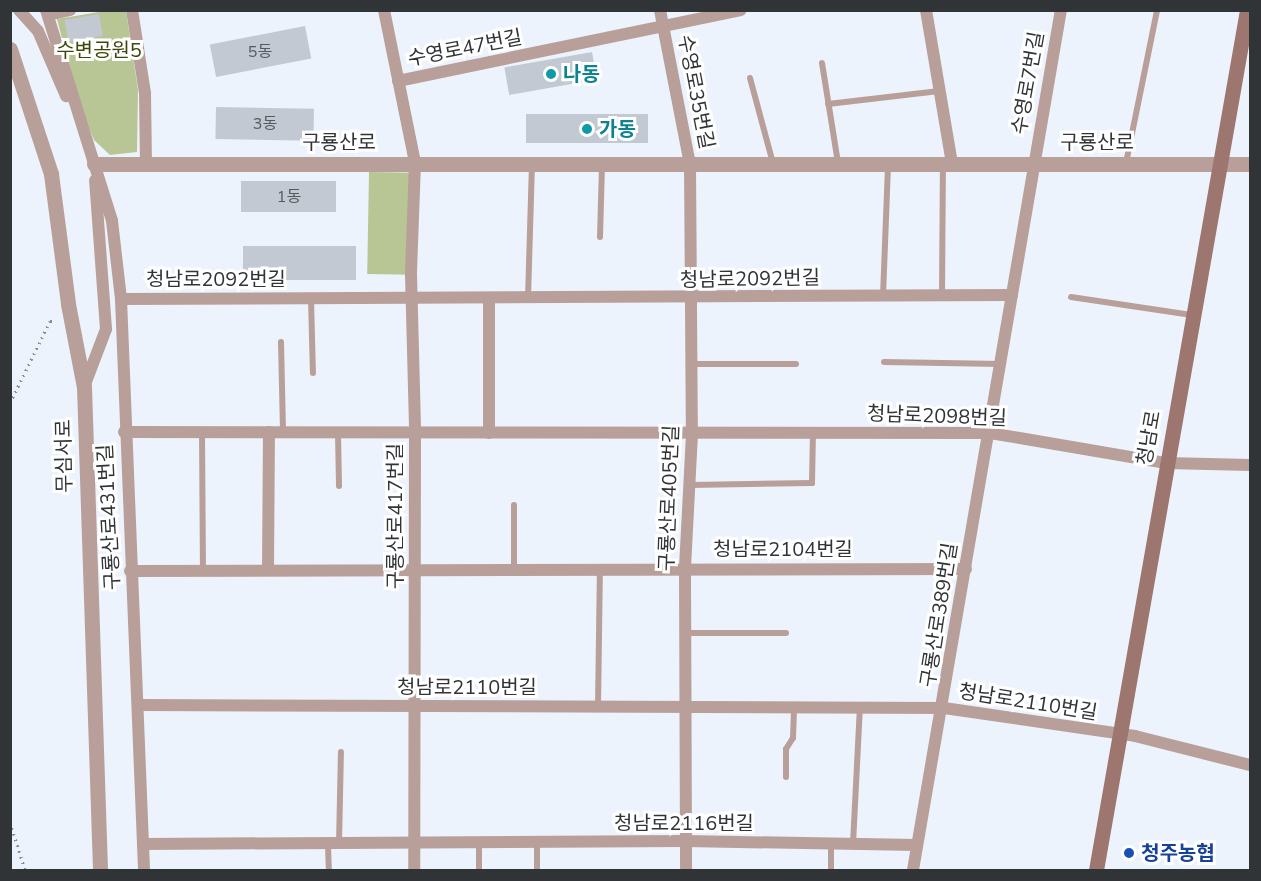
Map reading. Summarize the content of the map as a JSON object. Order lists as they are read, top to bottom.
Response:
{
  "streets": {
    "main road": ["청남로"],
    "street": [
      "수영로47번길",
      "수영로7번길",
      "수영로35번길",
      "구룡산로",
      "청남로2092번길",
      "청남로2098번길",
      "무심서로",
      "구룡산로405번길",
      "구룡산로417번길",
      "구룡산로431번길",
      "청남로2104번길",
      "구룡산로389번길",
      "청남로2110번길",
      "청남로2116번길"
    ]
  },
  "crossings": [
    ["수영로47번길", "수영로35번길"],
    ["수영로47번길", "구룡산로"],
    ["수영로47번길", "구룡산로417번길"],
    ["수영로7번길", "구룡산로"],
    ["수영로7번길", "구룡산로389번길"],
    ["수영로35번길", "구룡산로"],
    ["수영로35번길", "구룡산로405번길"],
    ["구룡산로", "청남로"],
    ["구룡산로", "구룡산로405번길"],
    ["구룡산로", "구룡산로417번길"],
    ["구룡산로", "구룡산로431번길"],
    ["구룡산로", "구룡산로389번길"],
    ["청남로2092번길", "구룡산로405번길"],
    ["청남로2092번길", "구룡산로417번길"],
    ["청남로2092번길", "구룡산로431번길"],
    ["청남로2092번길", "구룡산로389번길"],
    ["청남로2098번길", "청남로"],
    ["청남로2098번길", "구룡산로405번길"],
    ["청남로2098번길", "구룡산로417번길"],
    ["청남로2098번길", "구룡산로431번길"],
    ["청남로2098번길", "구룡산로389번길"],
    ["청남로", "청남로2110번길"],
    ["구룡산로405번길", "청남로2104번길"],
    ["구룡산로405번길", "청남로2110번길"],
    ["구룡산로405번길", "청남로2116번길"],
    ["구룡산로417번길", "청남로2104번길"],
    ["구룡산로417번길", "청남로2110번길"],
    ["구룡산로417번길", "청남로2116번길"],
    ["구룡산로431번길", "청남로2104번길"],
    ["구룡산로431번길", "청남로2110번길"],
    ["구룡산로431번길", "청남로2116번길"],
    ["청남로2104번길", "구룡산로389번길"],
    ["구룡산로389번길", "청남로2110번길"],
    ["구룡산로389번길", "청남로2116번길"]
  ],
  "parks": ["수변공원5"],
  "places": ["나동", "가동", "청주농협"],
  "house_numbers": ["5동", "3동", "1동"]
}
